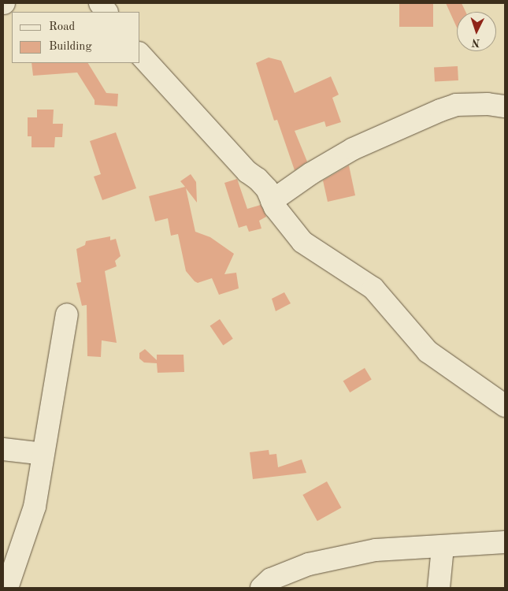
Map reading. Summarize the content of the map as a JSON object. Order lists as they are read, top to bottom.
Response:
{
  "legend": ["Road", "Building"],
  "north": "bottom"
}
